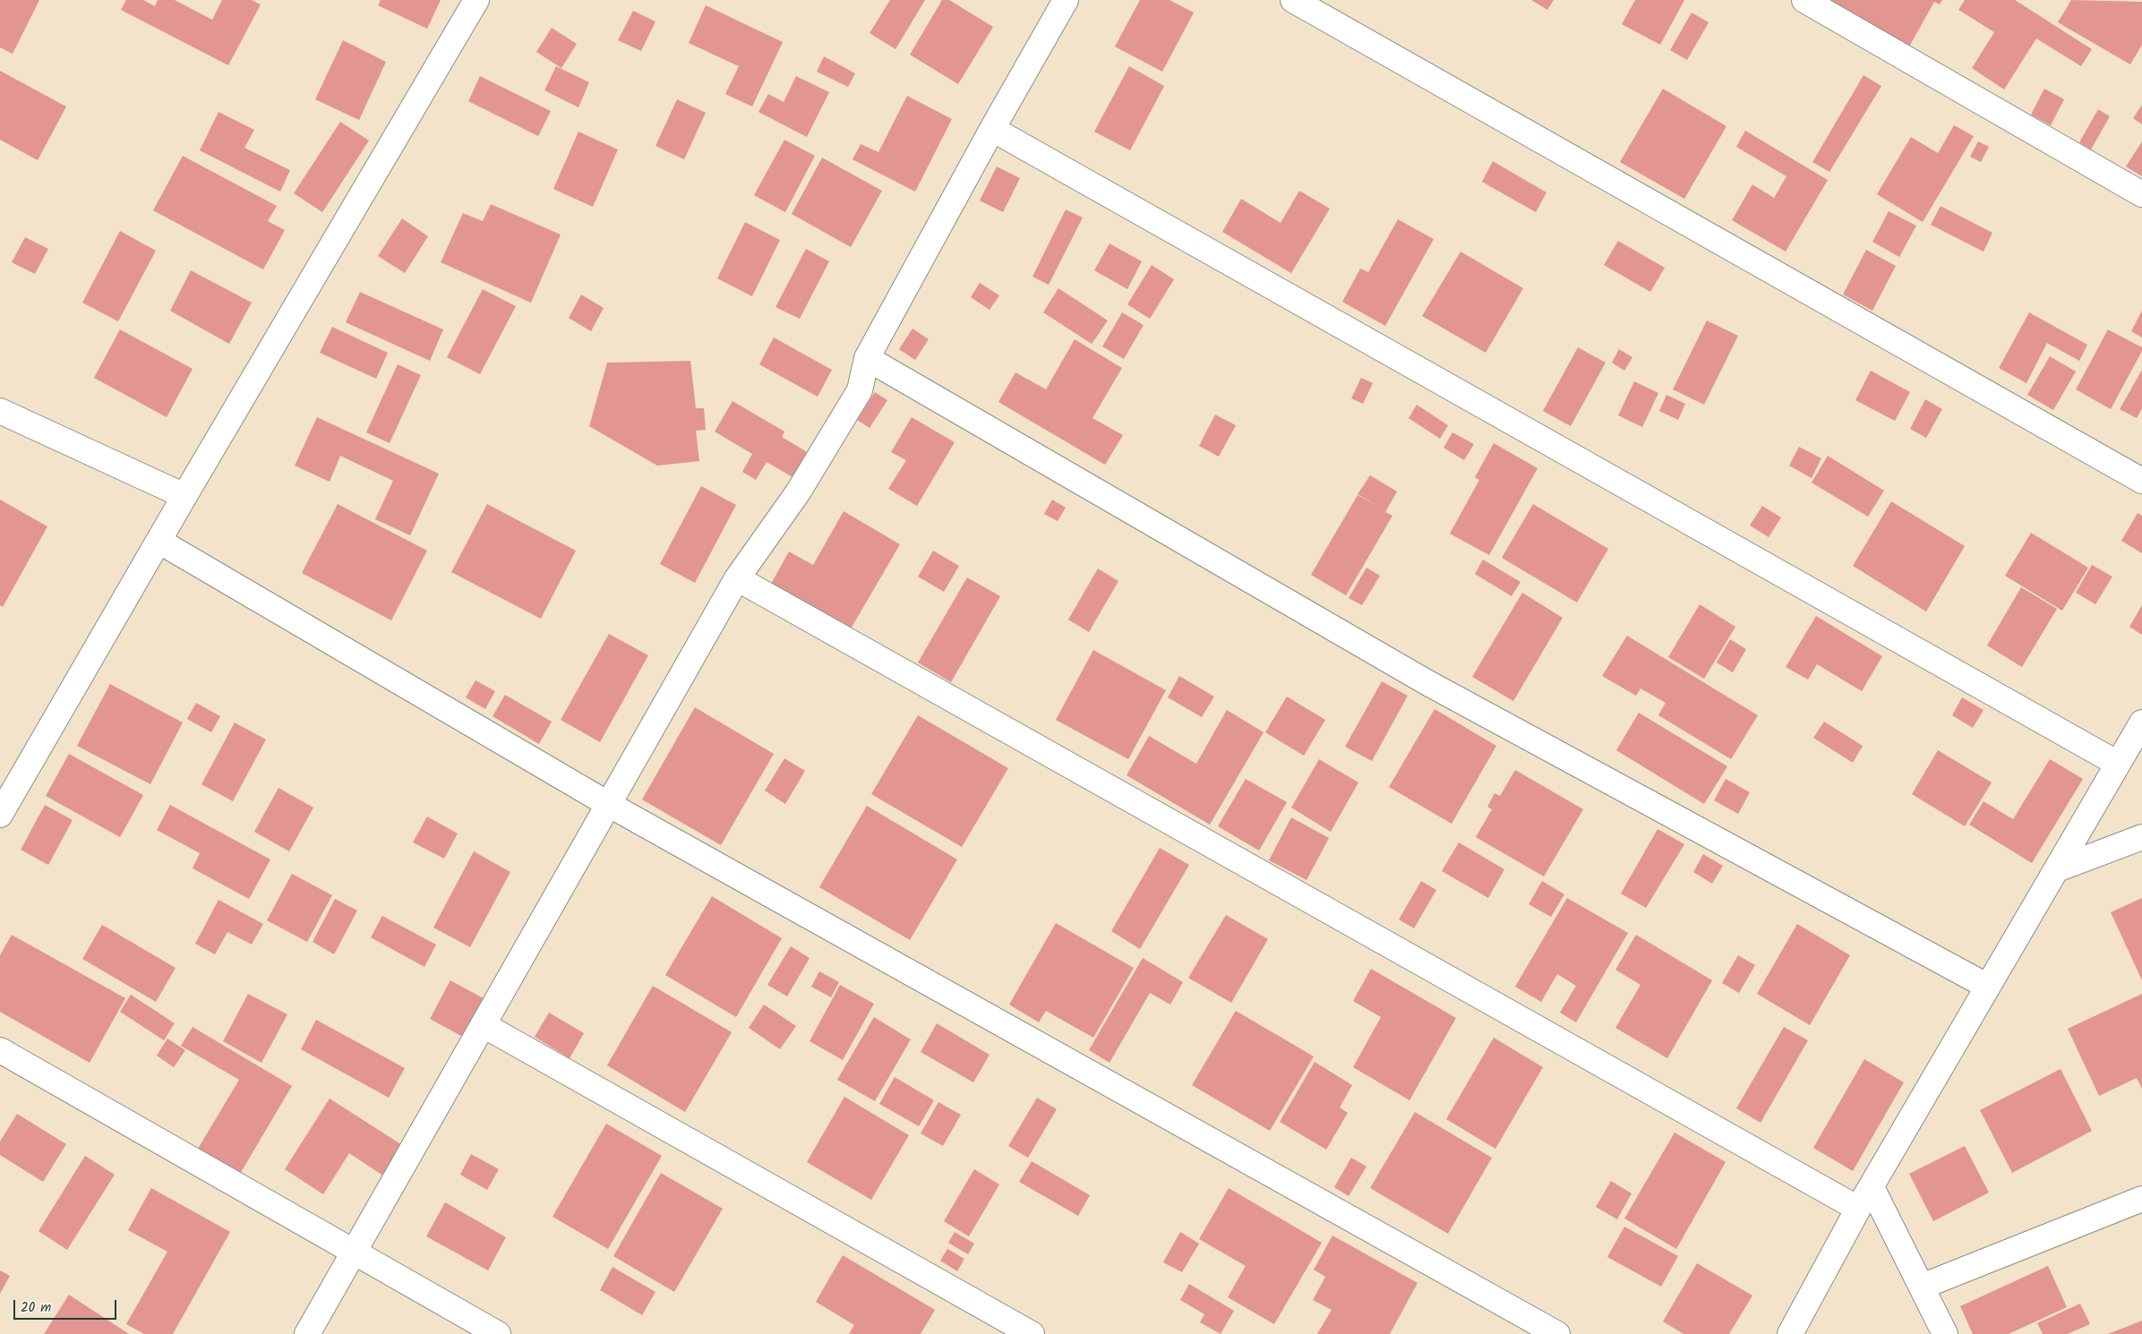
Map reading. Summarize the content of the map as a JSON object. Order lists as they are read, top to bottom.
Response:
{
  "scale_bar": "20 m"
}
